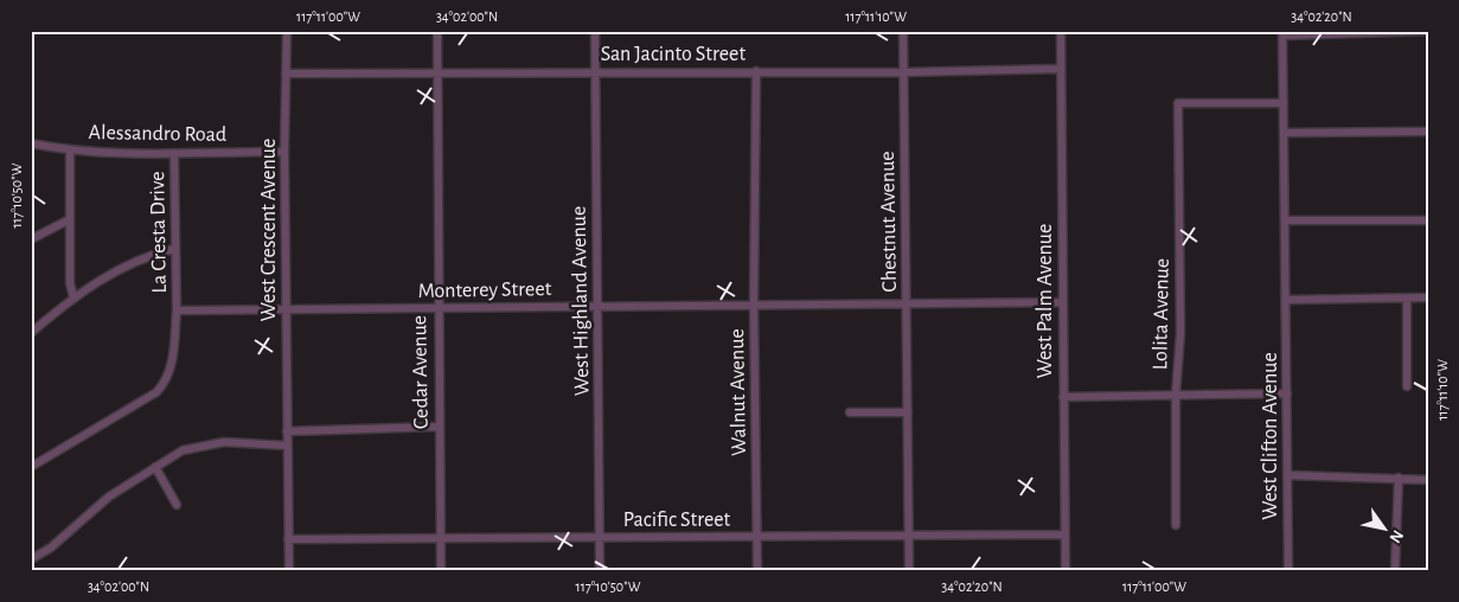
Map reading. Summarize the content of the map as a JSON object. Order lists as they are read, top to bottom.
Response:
{
  "streets": {
    "street": [
      "San Jacinto Street",
      "Alessandro Road",
      "Chestnut Avenue",
      "West Crescent Avenue",
      "La Cresta Drive",
      "Monterey Street",
      "West Highland Avenue",
      "West Palm Avenue",
      "Lolita Avenue",
      "Cedar Avenue",
      "Walnut Avenue",
      "West Clifton Avenue",
      "Pacific Street"
    ]
  },
  "crossings": [
    ["San Jacinto Street", "Chestnut Avenue"],
    ["San Jacinto Street", "West Crescent Avenue"],
    ["San Jacinto Street", "West Highland Avenue"],
    ["San Jacinto Street", "West Palm Avenue"],
    ["San Jacinto Street", "Cedar Avenue"],
    ["San Jacinto Street", "Walnut Avenue"],
    ["Alessandro Road", "West Crescent Avenue"],
    ["Alessandro Road", "La Cresta Drive"],
    ["Chestnut Avenue", "Monterey Street"],
    ["Chestnut Avenue", "Pacific Street"],
    ["West Crescent Avenue", "Monterey Street"],
    ["West Crescent Avenue", "Pacific Street"],
    ["La Cresta Drive", "Monterey Street"],
    ["Monterey Street", "West Highland Avenue"],
    ["Monterey Street", "West Palm Avenue"],
    ["Monterey Street", "Cedar Avenue"],
    ["Monterey Street", "Walnut Avenue"],
    ["West Highland Avenue", "Pacific Street"],
    ["West Palm Avenue", "Pacific Street"],
    ["Cedar Avenue", "Pacific Street"],
    ["Walnut Avenue", "Pacific Street"]
  ],
  "north": "bottom right",
  "coordinates": [
    "117°11'00\"W",
    "34°02'00\"N",
    "117°11'10\"W",
    "34°02'20\"N",
    "117°10'50\"W"
  ]
}
